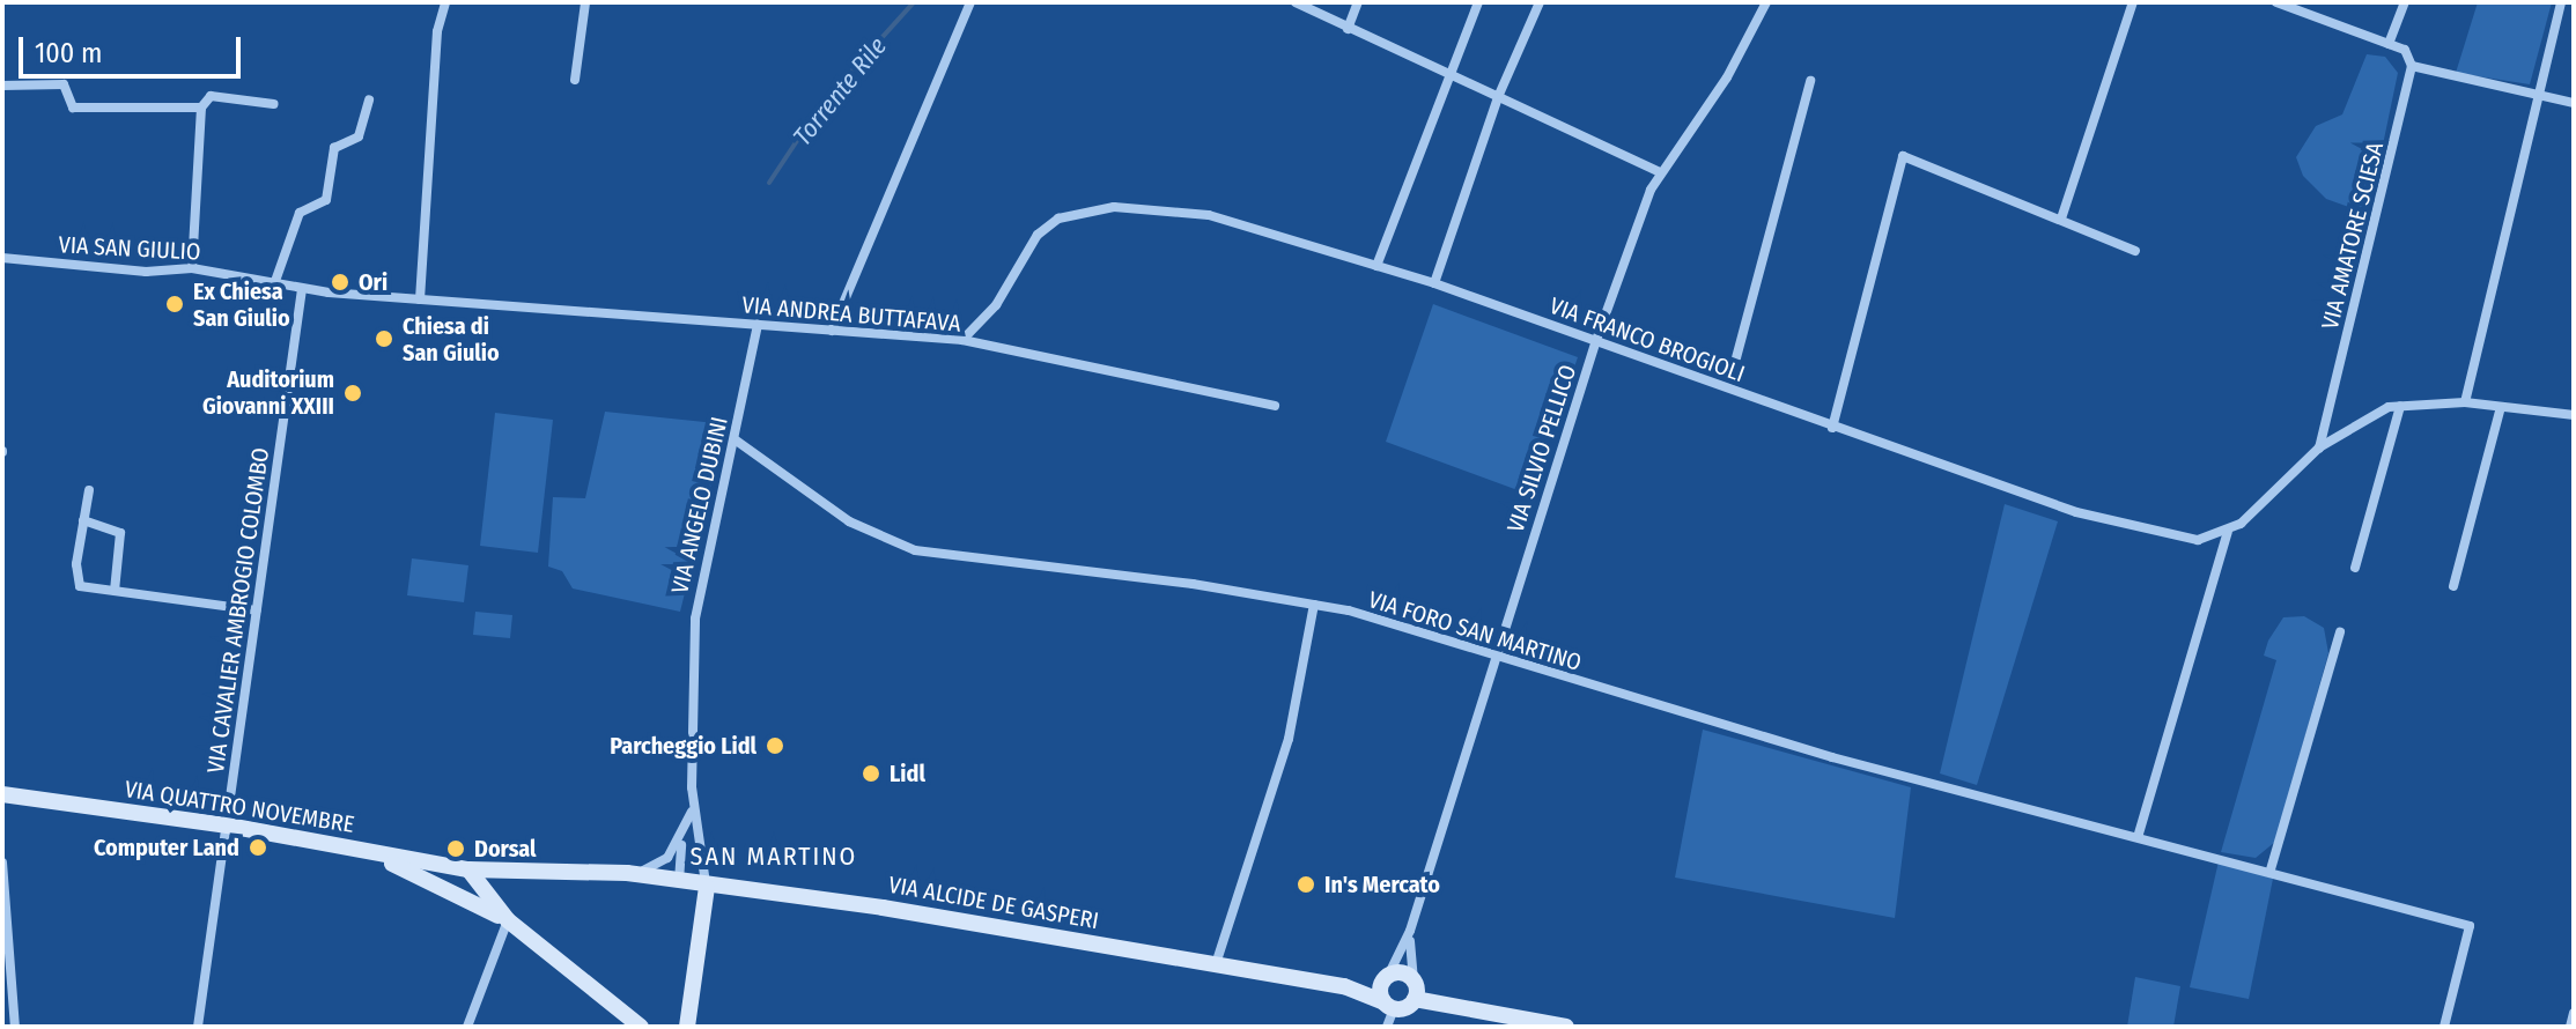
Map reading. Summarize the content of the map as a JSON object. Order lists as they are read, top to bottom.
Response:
{
  "streets": {
    "main road": ["VIA QUATTRO NOVEMBRE", "VIA ALCIDE DE GASPERI"],
    "street": [
      "VIA AMATORE SCIESA",
      "VIA SAN GIULIO",
      "VIA ANDREA BUTTAFAVA",
      "VIA FRANCO BROGIOLI",
      "VIA SILVIO PELLICO",
      "VIA ANGELO DUBINI",
      "VIA CAVALIER AMBROGIO COLOMBO",
      "VIA FORO SAN MARTINO"
    ]
  },
  "crossings": [
    ["VIA SAN GIULIO", "VIA ANDREA BUTTAFAVA"],
    ["VIA SAN GIULIO", "VIA CAVALIER AMBROGIO COLOMBO"],
    ["VIA ANDREA BUTTAFAVA", "VIA FRANCO BROGIOLI"],
    ["VIA ANDREA BUTTAFAVA", "VIA ANGELO DUBINI"],
    ["VIA FRANCO BROGIOLI", "VIA SILVIO PELLICO"],
    ["VIA SILVIO PELLICO", "VIA FORO SAN MARTINO"],
    ["VIA SILVIO PELLICO", "VIA ALCIDE DE GASPERI"],
    ["VIA ANGELO DUBINI", "VIA FORO SAN MARTINO"],
    ["VIA ANGELO DUBINI", "VIA ALCIDE DE GASPERI"],
    ["VIA CAVALIER AMBROGIO COLOMBO", "VIA QUATTRO NOVEMBRE"],
    ["VIA QUATTRO NOVEMBRE", "VIA ALCIDE DE GASPERI"]
  ],
  "districts": ["SAN MARTINO"],
  "water": ["Torrente Rile"],
  "places": [
    "Ori",
    "Ex Chiesa San Giulio",
    "Chiesa di San Giulio",
    "Auditorium Giovanni XXIII",
    "Parcheggio Lidl",
    "Lidl",
    "Computer Land",
    "Dorsal",
    "In's Mercato"
  ],
  "scale_bar": "100 m"
}
